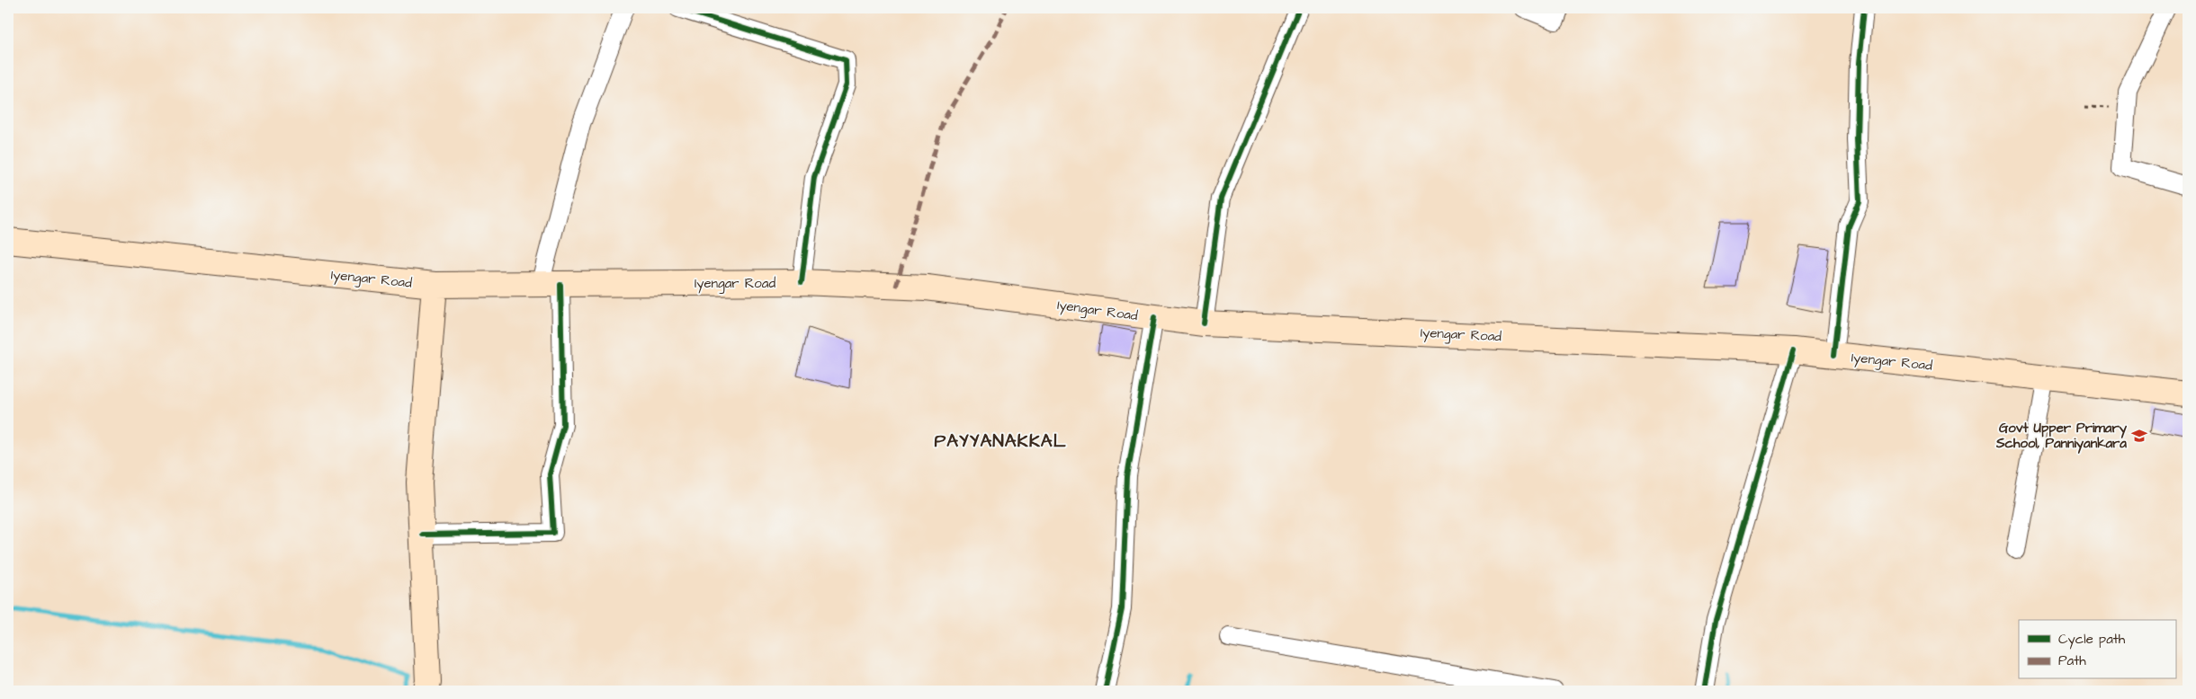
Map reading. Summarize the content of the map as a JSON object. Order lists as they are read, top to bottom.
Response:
{
  "streets": {
    "main road": ["Iyengar Road"]
  },
  "districts": ["PAYYANAKKAL"],
  "places": {
    "school or university": ["Govt Upper Primary School, Panniyankara"]
  },
  "legend": ["Cycle path", "Path"]
}
